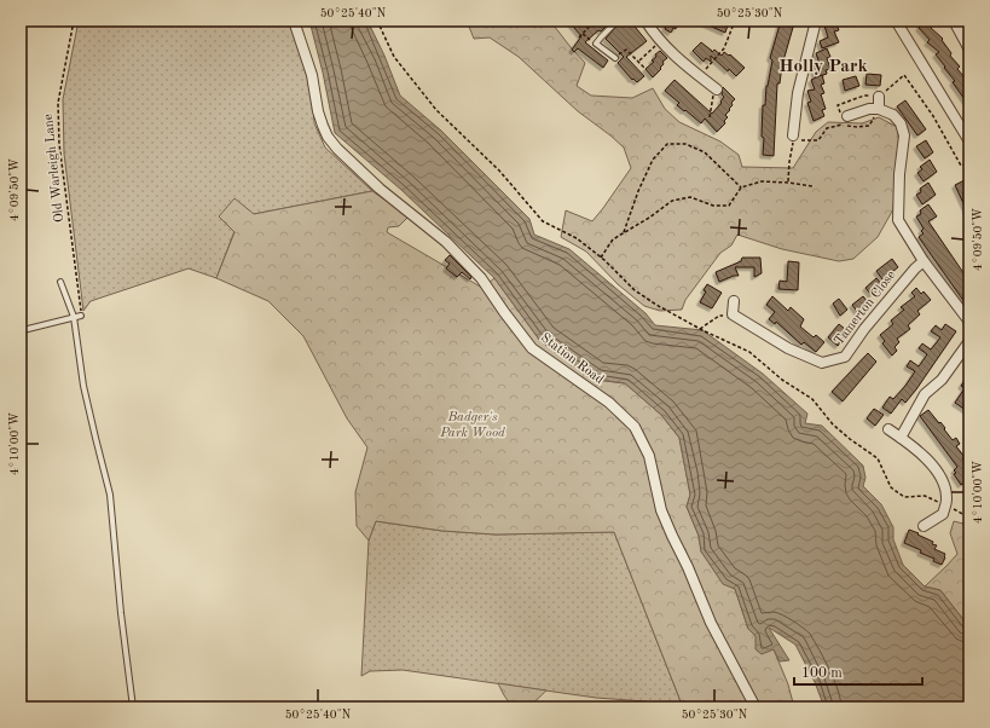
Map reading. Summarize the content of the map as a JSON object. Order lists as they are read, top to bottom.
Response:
{
  "streets": {
    "street": ["Tamerton Close", "Station Road"],
    "path": ["Old Warleigh Lane"]
  },
  "districts": ["Holly Park"],
  "parks": ["Badger's Park Wood"],
  "scale_bar": "100 m",
  "coordinates": [
    "50°25'40\"N",
    "50°25'30\"N",
    "4°09'50\"W",
    "4°10'00\"W"
  ]
}
